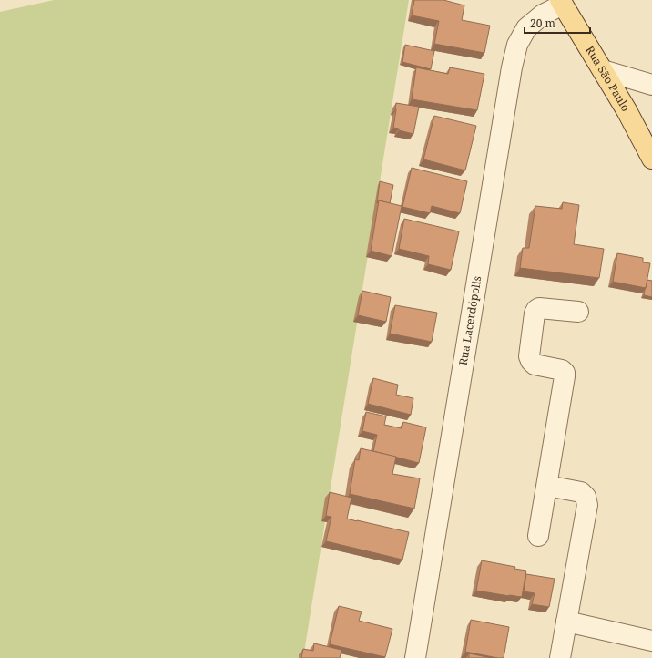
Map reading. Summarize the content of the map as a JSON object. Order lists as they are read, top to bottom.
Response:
{
  "streets": {
    "main road": ["Rua São Paulo"],
    "street": ["Rua Lacerdópolis"]
  },
  "crossings": [
    ["Rua São Paulo", "Rua Lacerdópolis"]
  ],
  "scale_bar": "20 m"
}
